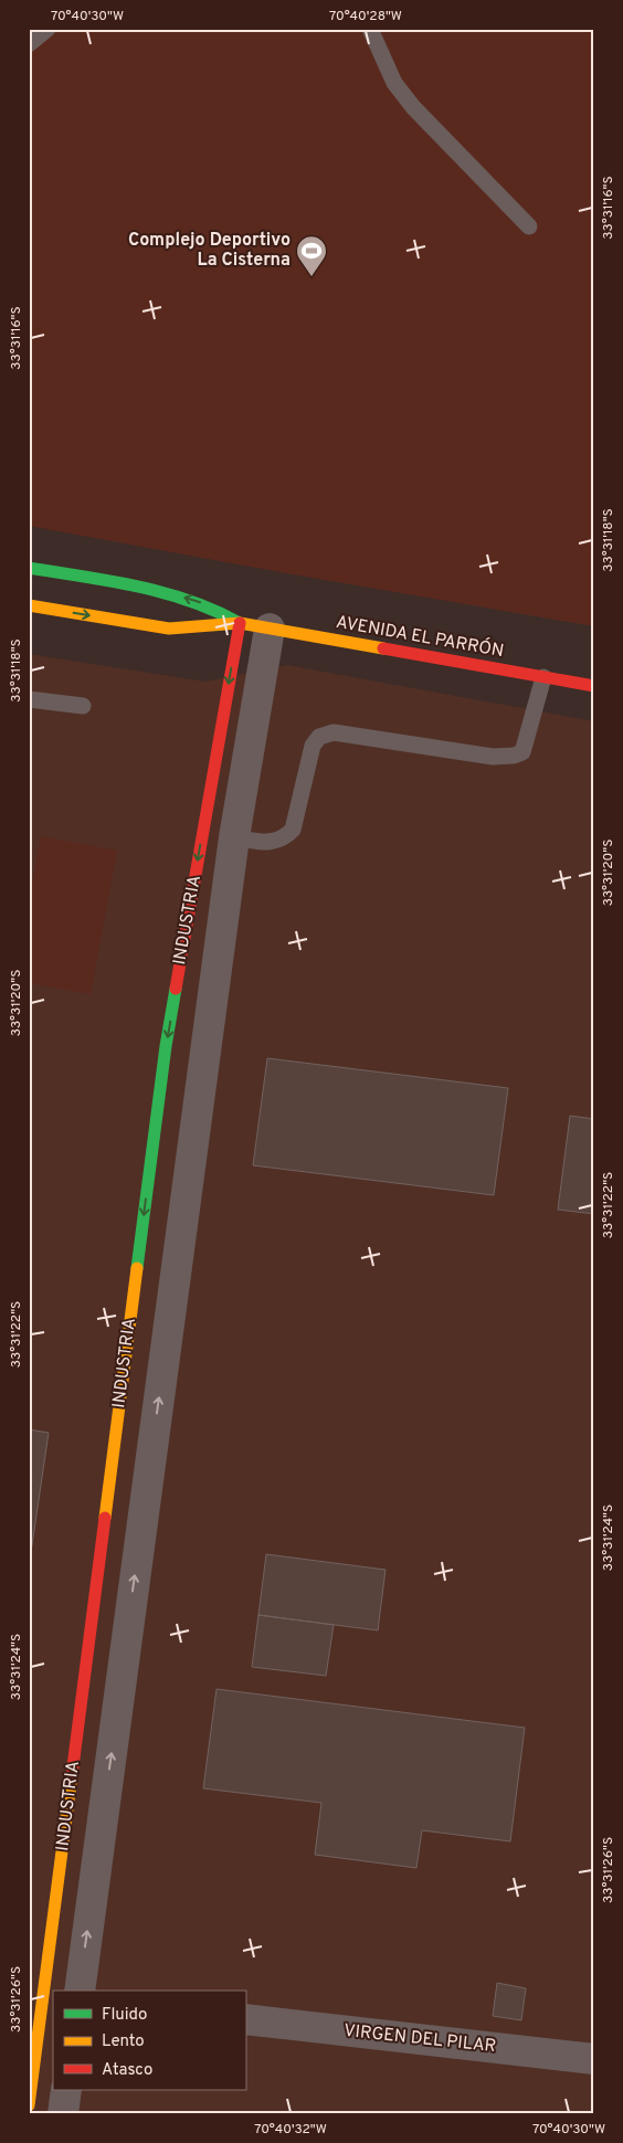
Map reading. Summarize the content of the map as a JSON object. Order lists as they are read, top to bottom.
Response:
{
  "streets": {
    "street": ["AVENIDA EL PARRÓN", "INDUSTRIA", "VIRGEN DEL PILAR"]
  },
  "crossings": [
    ["AVENIDA EL PARRÓN", "INDUSTRIA"]
  ],
  "places": {
    "sports": ["Complejo Deportivo La Cisterna"]
  },
  "legend": ["Fluido", "Lento", "Atasco"],
  "coordinates": [
    "70°40'30\"W",
    "70°40'28\"W",
    "33°31'16\"S",
    "33°31'18\"S",
    "33°31'20\"S",
    "33°31'22\"S",
    "33°31'24\"S",
    "33°31'26\"S",
    "70°40'32\"W"
  ]
}
